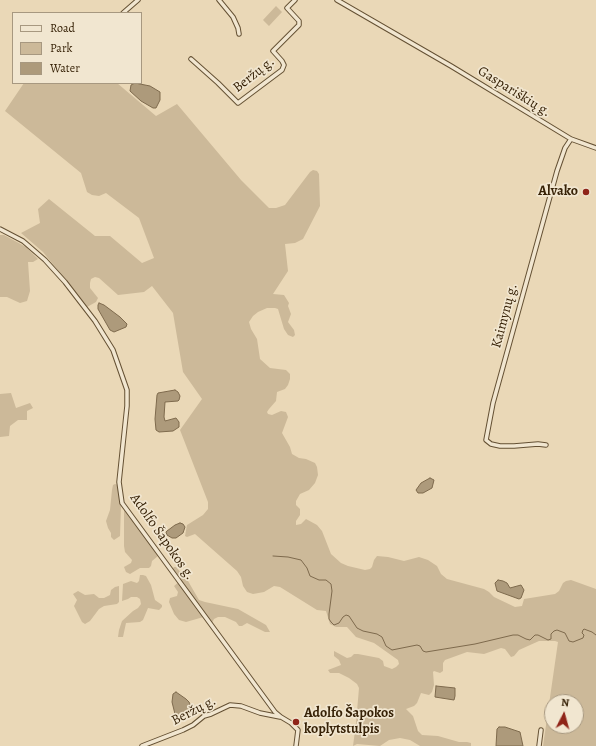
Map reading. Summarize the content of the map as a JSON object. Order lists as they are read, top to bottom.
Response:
{
  "streets": {
    "street": [
      "Beržų g.",
      "Gaspariškių g.",
      "Kaimynų g.",
      "Adolfo Šapokos g."
    ]
  },
  "crossings": [
    ["Beržų g.", "Adolfo Šapokos g."],
    ["Gaspariškių g.", "Kaimynų g."]
  ],
  "places": ["Alvako", "Adolfo Šapokos koplytstulpis"],
  "legend": ["Road", "Park", "Water"],
  "north": "top"
}
